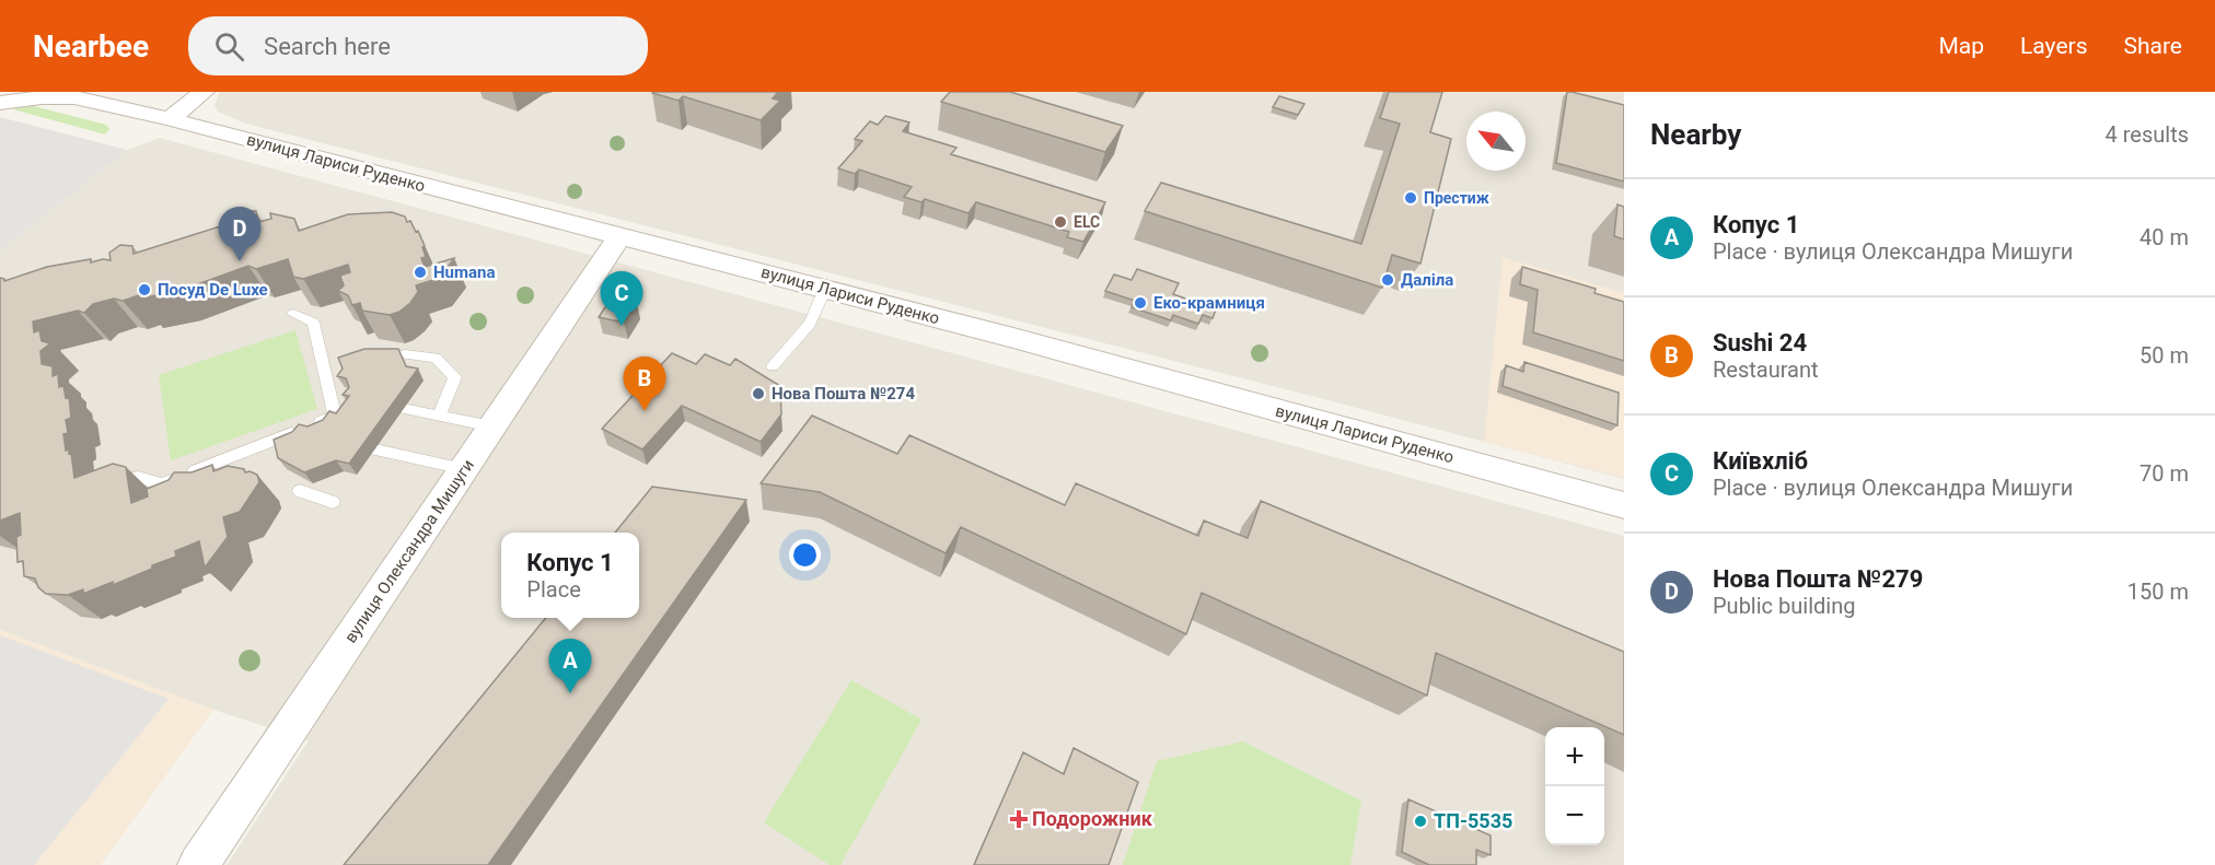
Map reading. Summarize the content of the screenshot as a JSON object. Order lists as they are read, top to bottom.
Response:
{
  "streets": {
    "street": ["вулиця Лариси Руденко", "вулиця Олександра Мишуги"]
  },
  "crossings": [
    ["вулиця Лариси Руденко", "вулиця Олександра Мишуги"]
  ],
  "places": {
    "other": [
      "Престиж",
      "ELC",
      "Humana",
      "Даліла",
      "Посуд De Luxe",
      "Еко-крамниця",
      "Нова Пошта №274",
      "ТП-5535"
    ],
    "health": ["Подорожник"]
  },
  "north": "top left",
  "page": {
    "header": "Nearbee",
    "search": "Search here",
    "nav": ["Map", "Layers", "Share"],
    "heading": ["Nearby", "4 results"],
    "list": [
      {
        "mark": "A",
        "name": "Копус 1",
        "note": "Place · вулиця Олександра Мишуги",
        "value": "40 m"
      },
      {
        "mark": "B",
        "name": "Sushi 24",
        "note": "Restaurant",
        "value": "50 m"
      },
      {
        "mark": "C",
        "name": "Київхліб",
        "note": "Place · вулиця Олександра Мишуги",
        "value": "70 m"
      },
      {
        "mark": "D",
        "name": "Нова Пошта №279",
        "note": "Public building",
        "value": "150 m"
      }
    ],
    "pins": [
      "D",
      "C",
      "B",
      "A"
    ],
    "popup": ["Копус 1", "Place"],
    "map_buttons": ["+", "−"]
  }
}
